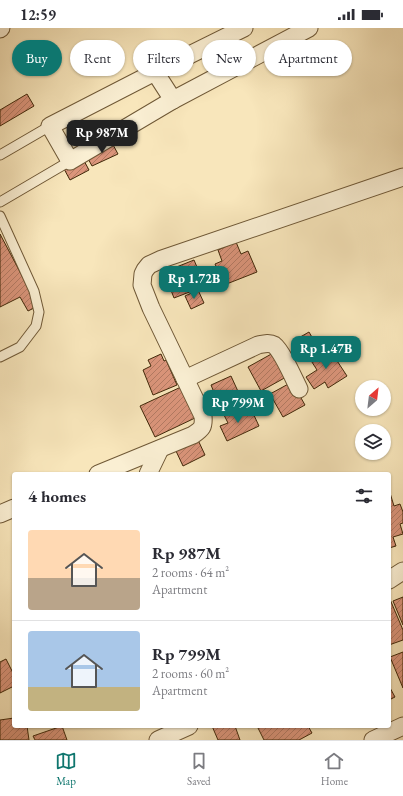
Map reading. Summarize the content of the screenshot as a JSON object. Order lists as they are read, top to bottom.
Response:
{
  "north": "top right",
  "page": {
    "status": "12:59",
    "chip": [
      "Buy",
      "Rent",
      "Filters",
      "New",
      "Apartment"
    ],
    "price": [
      "Rp 987M",
      "Rp 1.72B",
      "Rp 1.47B",
      "Rp 799M"
    ],
    "heading": "4 homes",
    "list": [
      {
        "name": "Rp 987M",
        "note": "2 rooms · 64 m² · Apartment"
      },
      {
        "name": "Rp 799M",
        "note": "2 rooms · 60 m² · Apartment"
      }
    ],
    "tabs": ["Map", "Saved", "Home"]
  }
}
